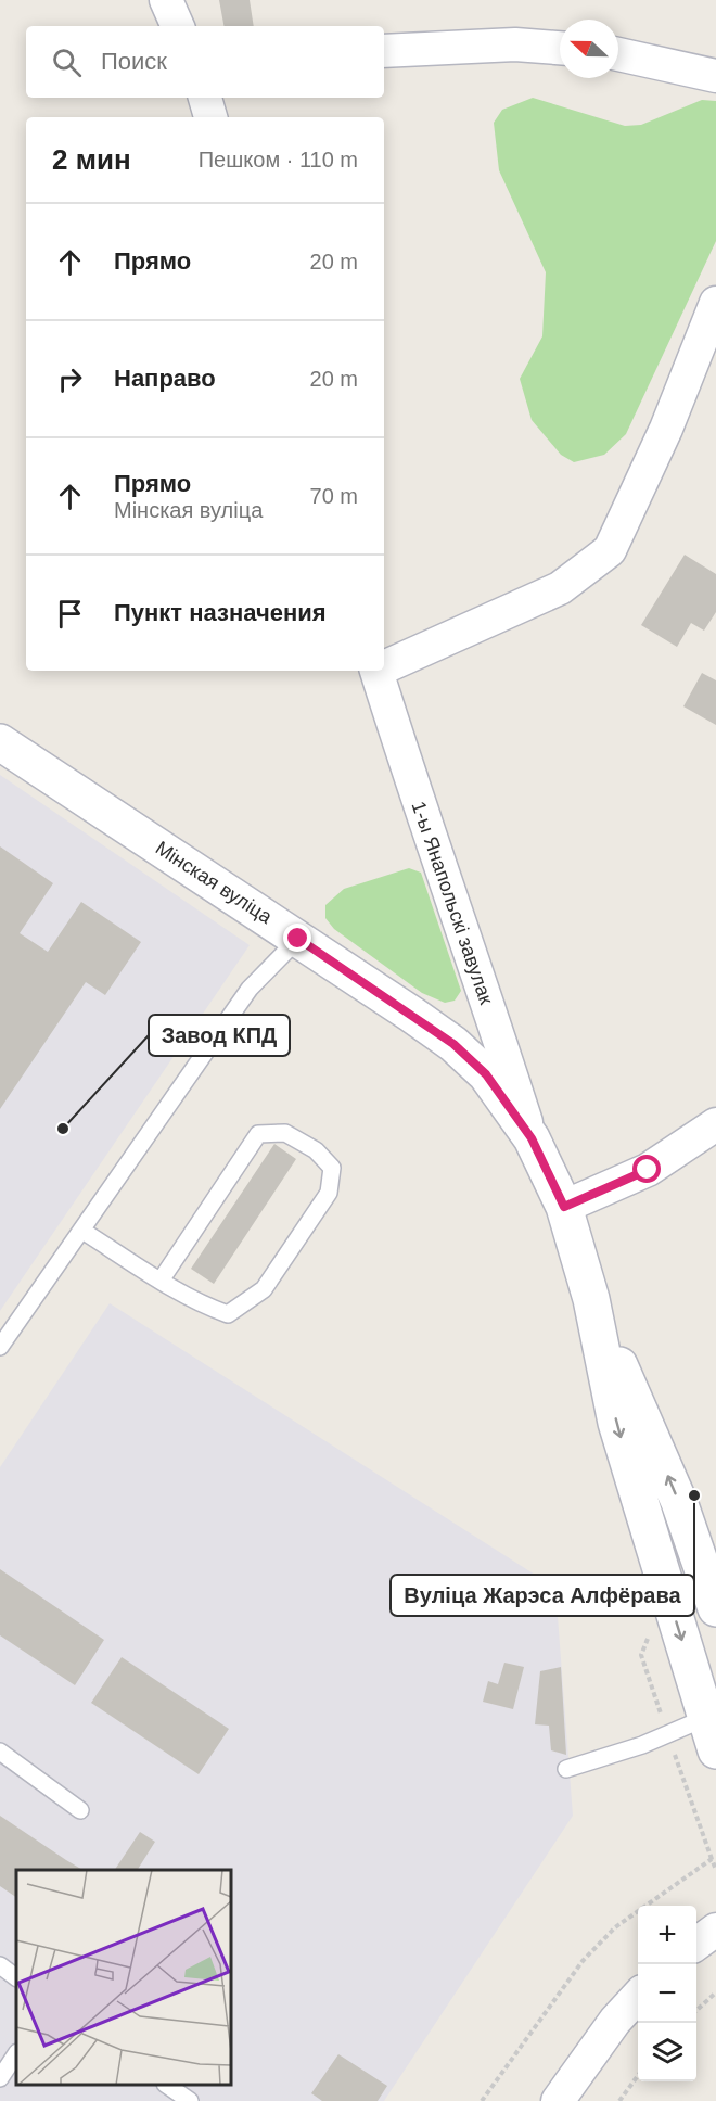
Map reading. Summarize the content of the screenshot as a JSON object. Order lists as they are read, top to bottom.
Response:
{
  "streets": {
    "main road": ["Мінская вуліца"],
    "street": ["1-ы Янапольскі завулак"]
  },
  "crossings": [
    ["Мінская вуліца", "1-ы Янапольскі завулак"]
  ],
  "places": ["Завод КПД", "Вуліца Жарэса Алфёрава"],
  "north": "left",
  "page": {
    "search": "Поиск",
    "heading": ["2 мин", "Пешком · 110 m"],
    "list": [
      ["Прямо", "20 m"],
      ["Направо", "20 m"],
      ["Прямо", "Мінская вуліца", "70 m"],
      "Пункт назначения"
    ],
    "map_buttons": ["+", "−"]
  }
}
